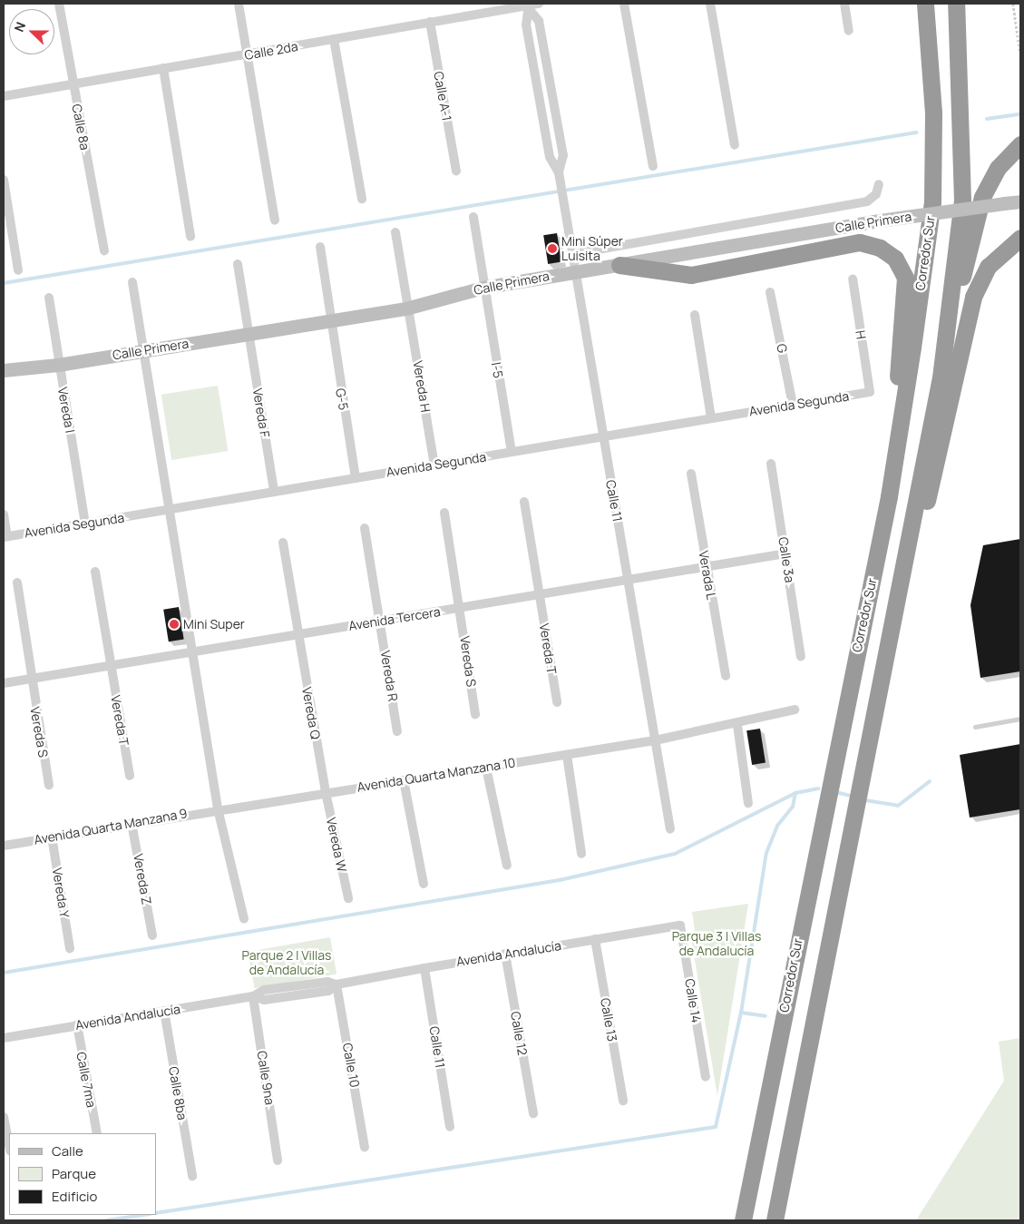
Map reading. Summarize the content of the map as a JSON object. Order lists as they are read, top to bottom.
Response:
{
  "streets": {
    "highway": ["Corredor Sur"],
    "street": [
      "Calle 2da",
      "Calle A-1",
      "Calle 8a",
      "Calle Primera",
      "H",
      "G",
      "I-5",
      "Vereda H",
      "G-5",
      "Avenida Segunda",
      "Vereda I",
      "Vereda F",
      "Calle 11",
      "Calle 3a",
      "Verada L",
      "Avenida Tercera",
      "Vereda T",
      "Vereda S",
      "Vereda R",
      "Vereda Q",
      "Avenida Quarta Manzana 10",
      "Avenida Quarta Manzana 9",
      "Vereda W",
      "Vereda Z",
      "Vereda Y",
      "Avenida Andalucía",
      "Calle 14",
      "Calle 13",
      "Calle 12",
      "Calle 10",
      "Calle 9na",
      "Calle 7ma",
      "Calle 8ba"
    ]
  },
  "crossings": [
    ["Calle 2da", "Calle A-1"],
    ["Calle 2da", "Calle 8a"],
    ["Calle 2da", "Calle 11"],
    ["Calle Primera", "I-5"],
    ["Calle Primera", "Vereda H"],
    ["Calle Primera", "G-5"],
    ["Calle Primera", "Vereda I"],
    ["Calle Primera", "Vereda F"],
    ["Calle Primera", "Calle 11"],
    ["H", "Avenida Segunda"],
    ["G", "Avenida Segunda"],
    ["I-5", "Avenida Segunda"],
    ["Vereda H", "Avenida Segunda"],
    ["G-5", "Avenida Segunda"],
    ["Avenida Segunda", "Vereda I"],
    ["Avenida Segunda", "Vereda F"],
    ["Avenida Segunda", "Calle 11"],
    ["Calle 11", "Avenida Tercera"],
    ["Calle 11", "Avenida Quarta Manzana 10"],
    ["Calle 11", "Avenida Andalucía"],
    ["Calle 3a", "Avenida Tercera"],
    ["Verada L", "Avenida Tercera"],
    ["Avenida Tercera", "Vereda T"],
    ["Avenida Tercera", "Vereda S"],
    ["Avenida Tercera", "Vereda R"],
    ["Avenida Tercera", "Vereda Q"],
    ["Vereda Q", "Avenida Quarta Manzana 10"],
    ["Vereda Q", "Vereda W"],
    ["Avenida Quarta Manzana 10", "Avenida Quarta Manzana 9"],
    ["Avenida Quarta Manzana 10", "Vereda W"],
    ["Avenida Quarta Manzana 9", "Vereda Z"],
    ["Avenida Quarta Manzana 9", "Vereda Y"],
    ["Avenida Andalucía", "Calle 14"],
    ["Avenida Andalucía", "Calle 13"],
    ["Avenida Andalucía", "Calle 12"],
    ["Avenida Andalucía", "Calle 10"],
    ["Avenida Andalucía", "Calle 9na"],
    ["Avenida Andalucía", "Calle 7ma"],
    ["Avenida Andalucía", "Calle 8ba"]
  ],
  "parks": ["Parque 3 | Villas de Andalucía", "Parque 2 | Villas de Andalucía"],
  "places": ["Mini Súper Luisita", "Mini Super"],
  "legend": ["Calle", "Parque", "Edificio"],
  "north": "left"
}
